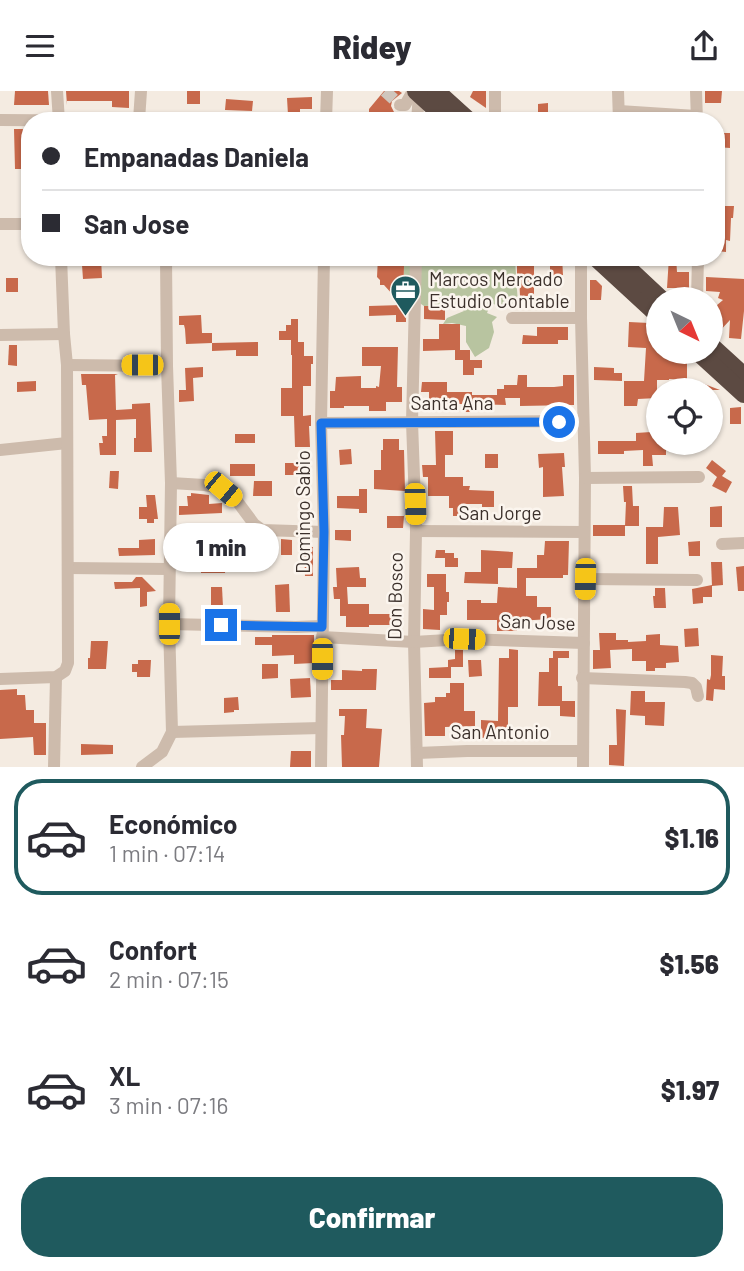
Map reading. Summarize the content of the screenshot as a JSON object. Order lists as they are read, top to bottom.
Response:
{
  "streets": {
    "street": [
      "Santa Ana",
      "Domingo Sabio",
      "San Jorge",
      "Don Bosco",
      "San Jose",
      "San Antonio"
    ]
  },
  "crossings": [
    ["Santa Ana", "Domingo Sabio"],
    ["Santa Ana", "Don Bosco"],
    ["Domingo Sabio", "San Jose"],
    ["San Jorge", "Don Bosco"],
    ["Don Bosco", "San Jose"],
    ["Don Bosco", "San Antonio"]
  ],
  "places": {
    "office": ["Marcos Mercado Estudio Contable"]
  },
  "north": "bottom right",
  "page": {
    "header": "Ridey",
    "banner": ["Empanadas Daniela", "San Jose"],
    "bubble": "1 min",
    "list": [
      {
        "name": "Económico",
        "note": "1 min · 07:14",
        "value": "$1.16"
      },
      {
        "name": "Confort",
        "note": "2 min · 07:15",
        "value": "$1.56"
      },
      {
        "name": "XL",
        "note": "3 min · 07:16",
        "value": "$1.97"
      }
    ],
    "buttons": "Confirmar"
  }
}
